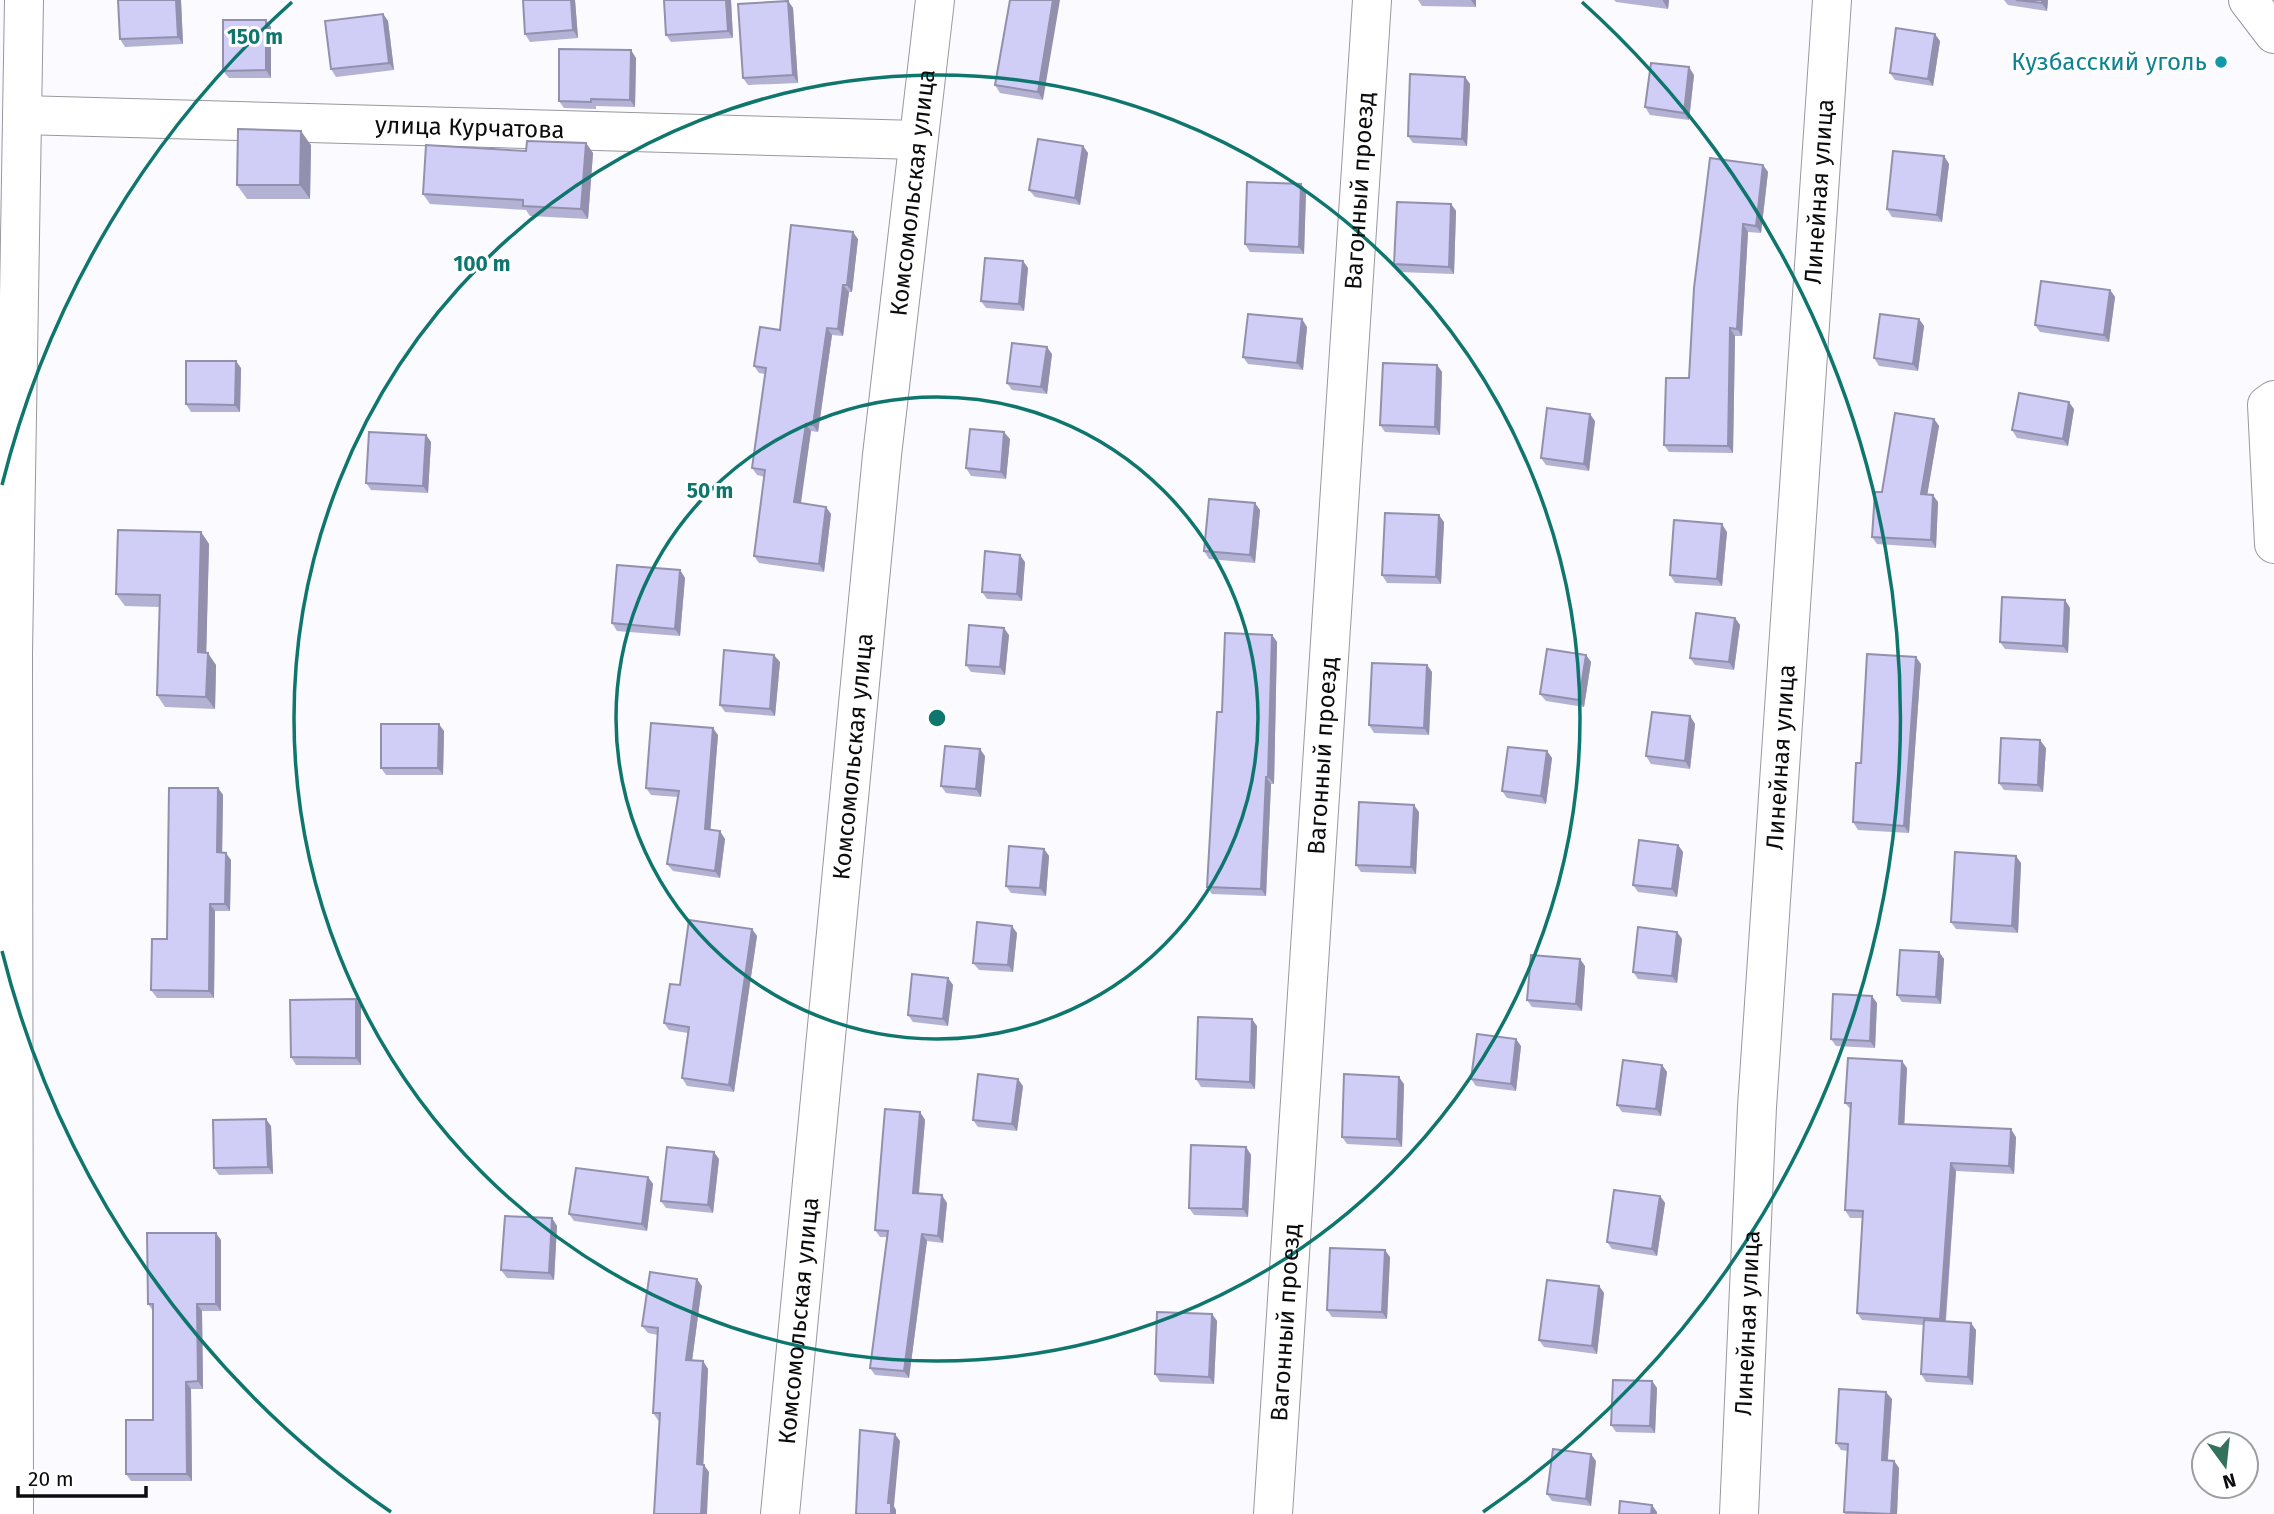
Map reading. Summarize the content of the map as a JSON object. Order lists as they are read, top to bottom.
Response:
{
  "streets": {
    "street": [
      "улица Курчатова",
      "Вагонный проезд",
      "Линейная улица",
      "Комсомольская улица"
    ]
  },
  "crossings": [
    ["улица Курчатова", "Комсомольская улица"]
  ],
  "places": ["Кузбасский уголь"],
  "scale_bar": "20 m",
  "north": "bottom",
  "rings": ["150 m", "100 m", "50 m"]
}
